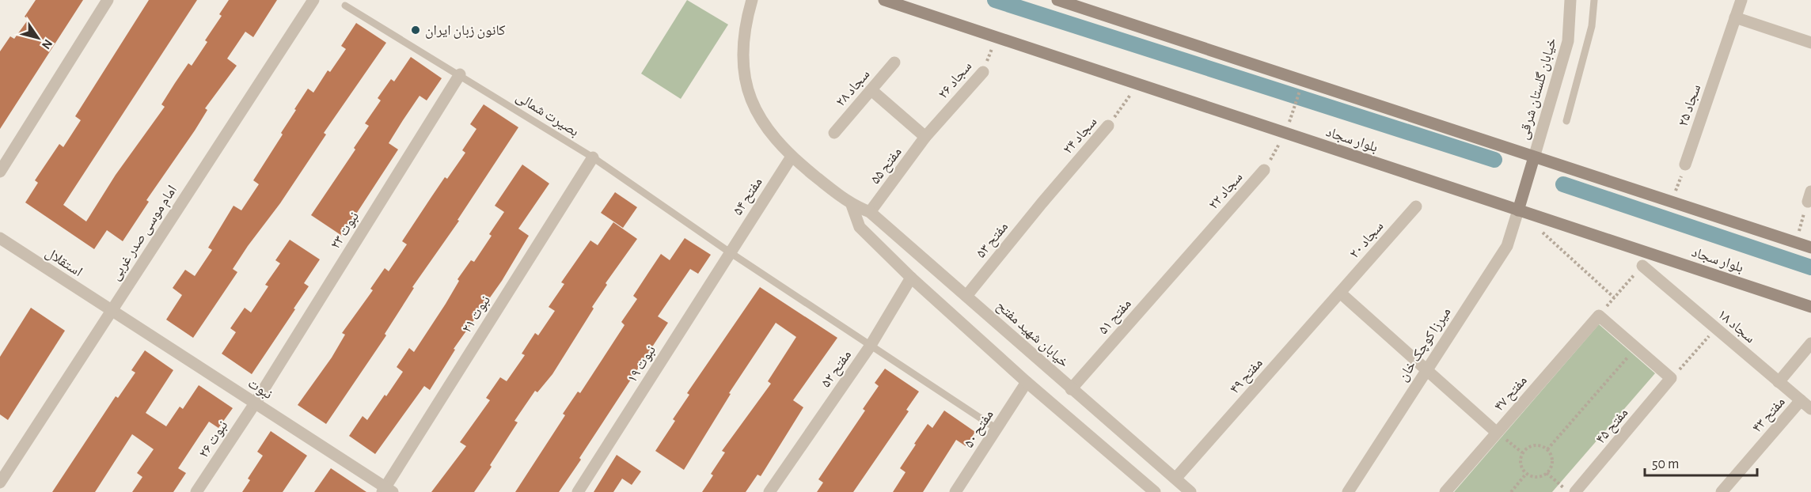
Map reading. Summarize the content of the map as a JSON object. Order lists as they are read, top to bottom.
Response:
{
  "streets": {
    "main road": ["بلوار سجاد"],
    "street": [
      "سجاد ۲۶",
      "سجاد ۲۸",
      "خیابان گلستان شرقی",
      "سجاد ۲۵",
      "سجاد ۲۴",
      "مفتح ۵۵",
      "سجاد ۲۲",
      "مفتح ۵۴",
      "نبوت ۲۳",
      "امام موسی صدر غربی",
      "مفتح ۵۳",
      "سجاد ۲۰",
      "استقلال",
      "نبوت ۲۱",
      "مفتح ۵۱",
      "سجاد ۱۸",
      "خیابان شهید مفتح",
      "میرزا کوچک خان",
      "نبوت ۱۹",
      "مفتح ۵۲",
      "مفتح ۴۹",
      "نبوت",
      "مفتح ۴۷",
      "مفتح ۴۳",
      "مفتح ۴۵",
      "مفتح ۵۰",
      "نبوت ۲۶"
    ],
    "lane": ["بصیرت شمالی"]
  },
  "crossings": [
    ["سجاد ۲۶", "بلوار سجاد"],
    ["سجاد ۲۶", "مفتح ۵۵"],
    ["بصیرت شمالی", "مفتح ۵۴"],
    ["بصیرت شمالی", "نبوت ۲۳"],
    ["بصیرت شمالی", "نبوت ۲۱"],
    ["بصیرت شمالی", "نبوت ۱۹"],
    ["بصیرت شمالی", "مفتح ۵۲"],
    ["بصیرت شمالی", "مفتح ۵۰"],
    ["سجاد ۲۴", "بلوار سجاد"],
    ["سجاد ۲۴", "مفتح ۵۳"],
    ["بلوار سجاد", "سجاد ۲۲"],
    ["بلوار سجاد", "میرزا کوچک خان"],
    ["مفتح ۵۵", "خیابان شهید مفتح"],
    ["سجاد ۲۲", "مفتح ۵۱"],
    ["مفتح ۵۴", "خیابان شهید مفتح"],
    ["مفتح ۵۴", "نبوت ۱۹"],
    ["نبوت ۲۳", "نبوت"],
    ["نبوت ۲۳", "نبوت ۲۶"],
    ["امام موسی صدر غربی", "استقلال"],
    ["امام موسی صدر غربی", "نبوت"],
    ["مفتح ۵۳", "خیابان شهید مفتح"],
    ["سجاد ۲۰", "مفتح ۴۹"],
    ["استقلال", "نبوت"],
    ["نبوت ۲۱", "نبوت"],
    ["مفتح ۵۱", "خیابان شهید مفتح"],
    ["سجاد ۱۸", "مفتح ۴۳"],
    ["خیابان شهید مفتح", "مفتح ۴۹"],
    ["نبوت", "نبوت ۲۶"]
  ],
  "places": ["کانون زبان ایران"],
  "scale_bar": "50 m",
  "north": "bottom right"
}
